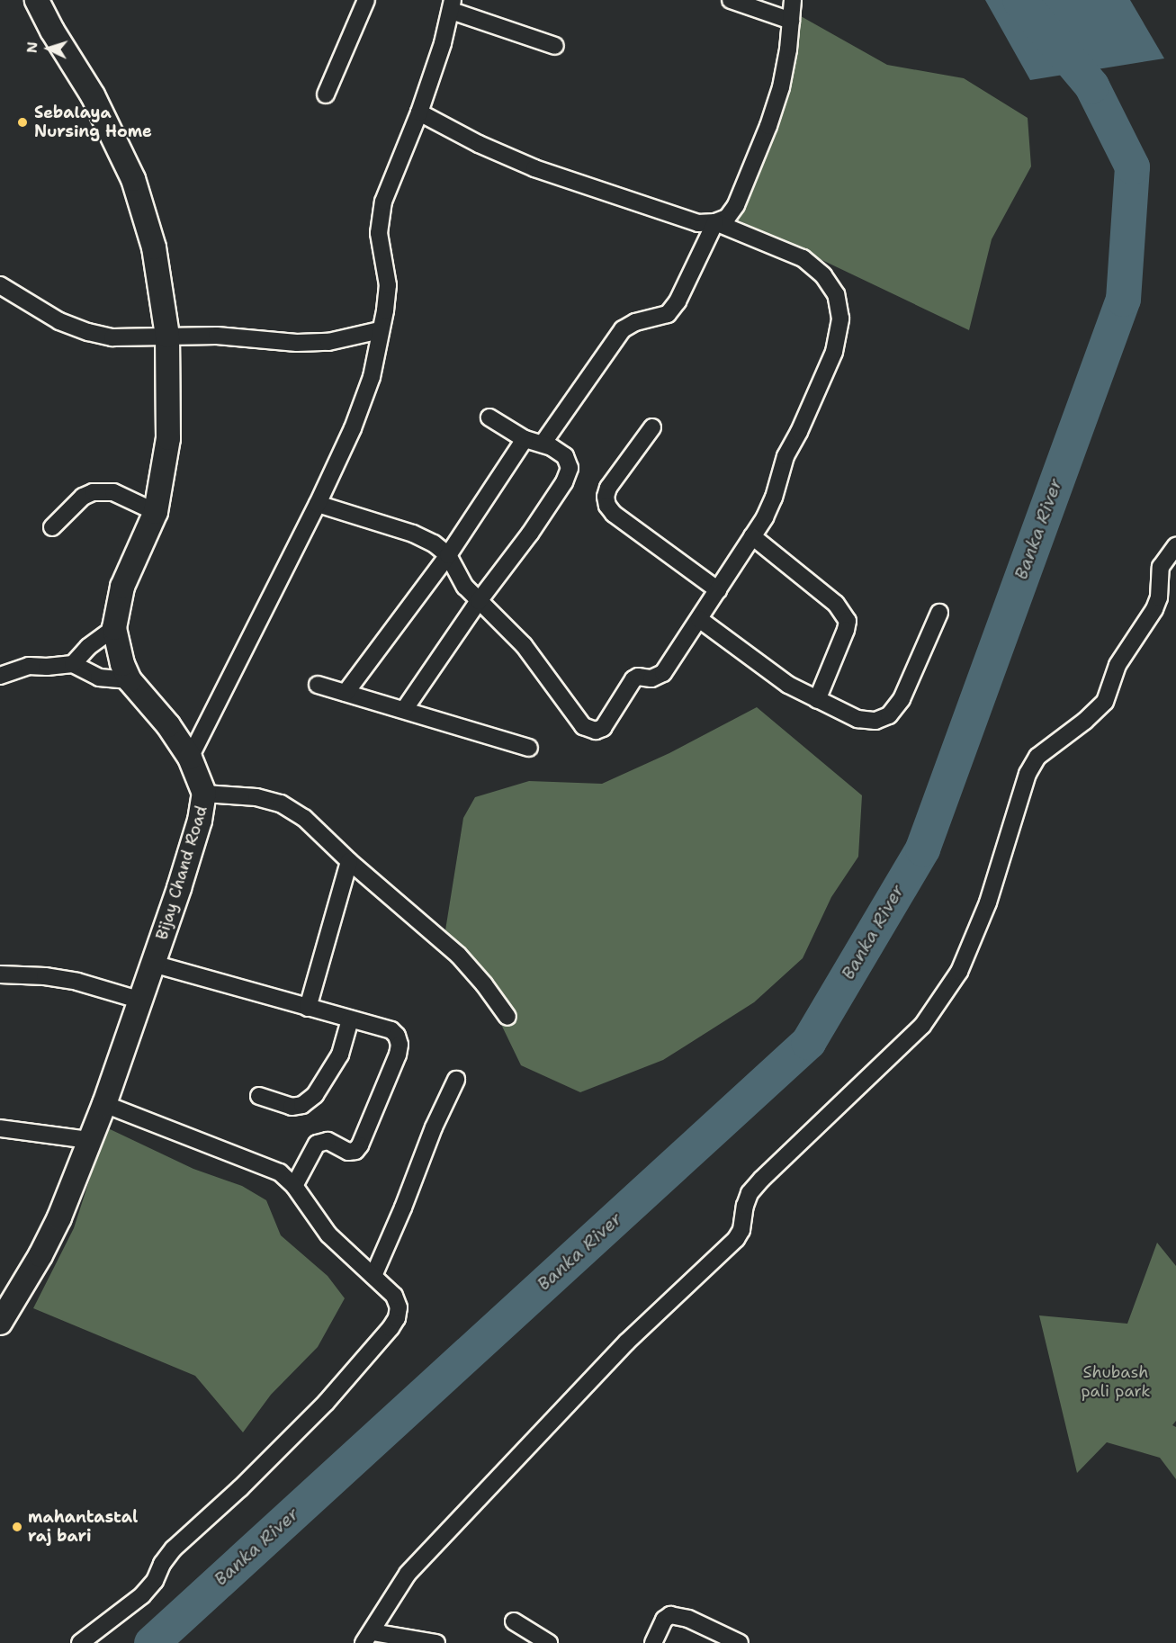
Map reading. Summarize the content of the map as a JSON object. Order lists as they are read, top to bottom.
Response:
{
  "streets": {
    "main road": ["Bijay Chand Road"]
  },
  "water": ["Banka River"],
  "parks": ["Shubash pali park"],
  "places": ["Sebalaya Nursing Home", "mahantastal raj bari"],
  "north": "left"
}
